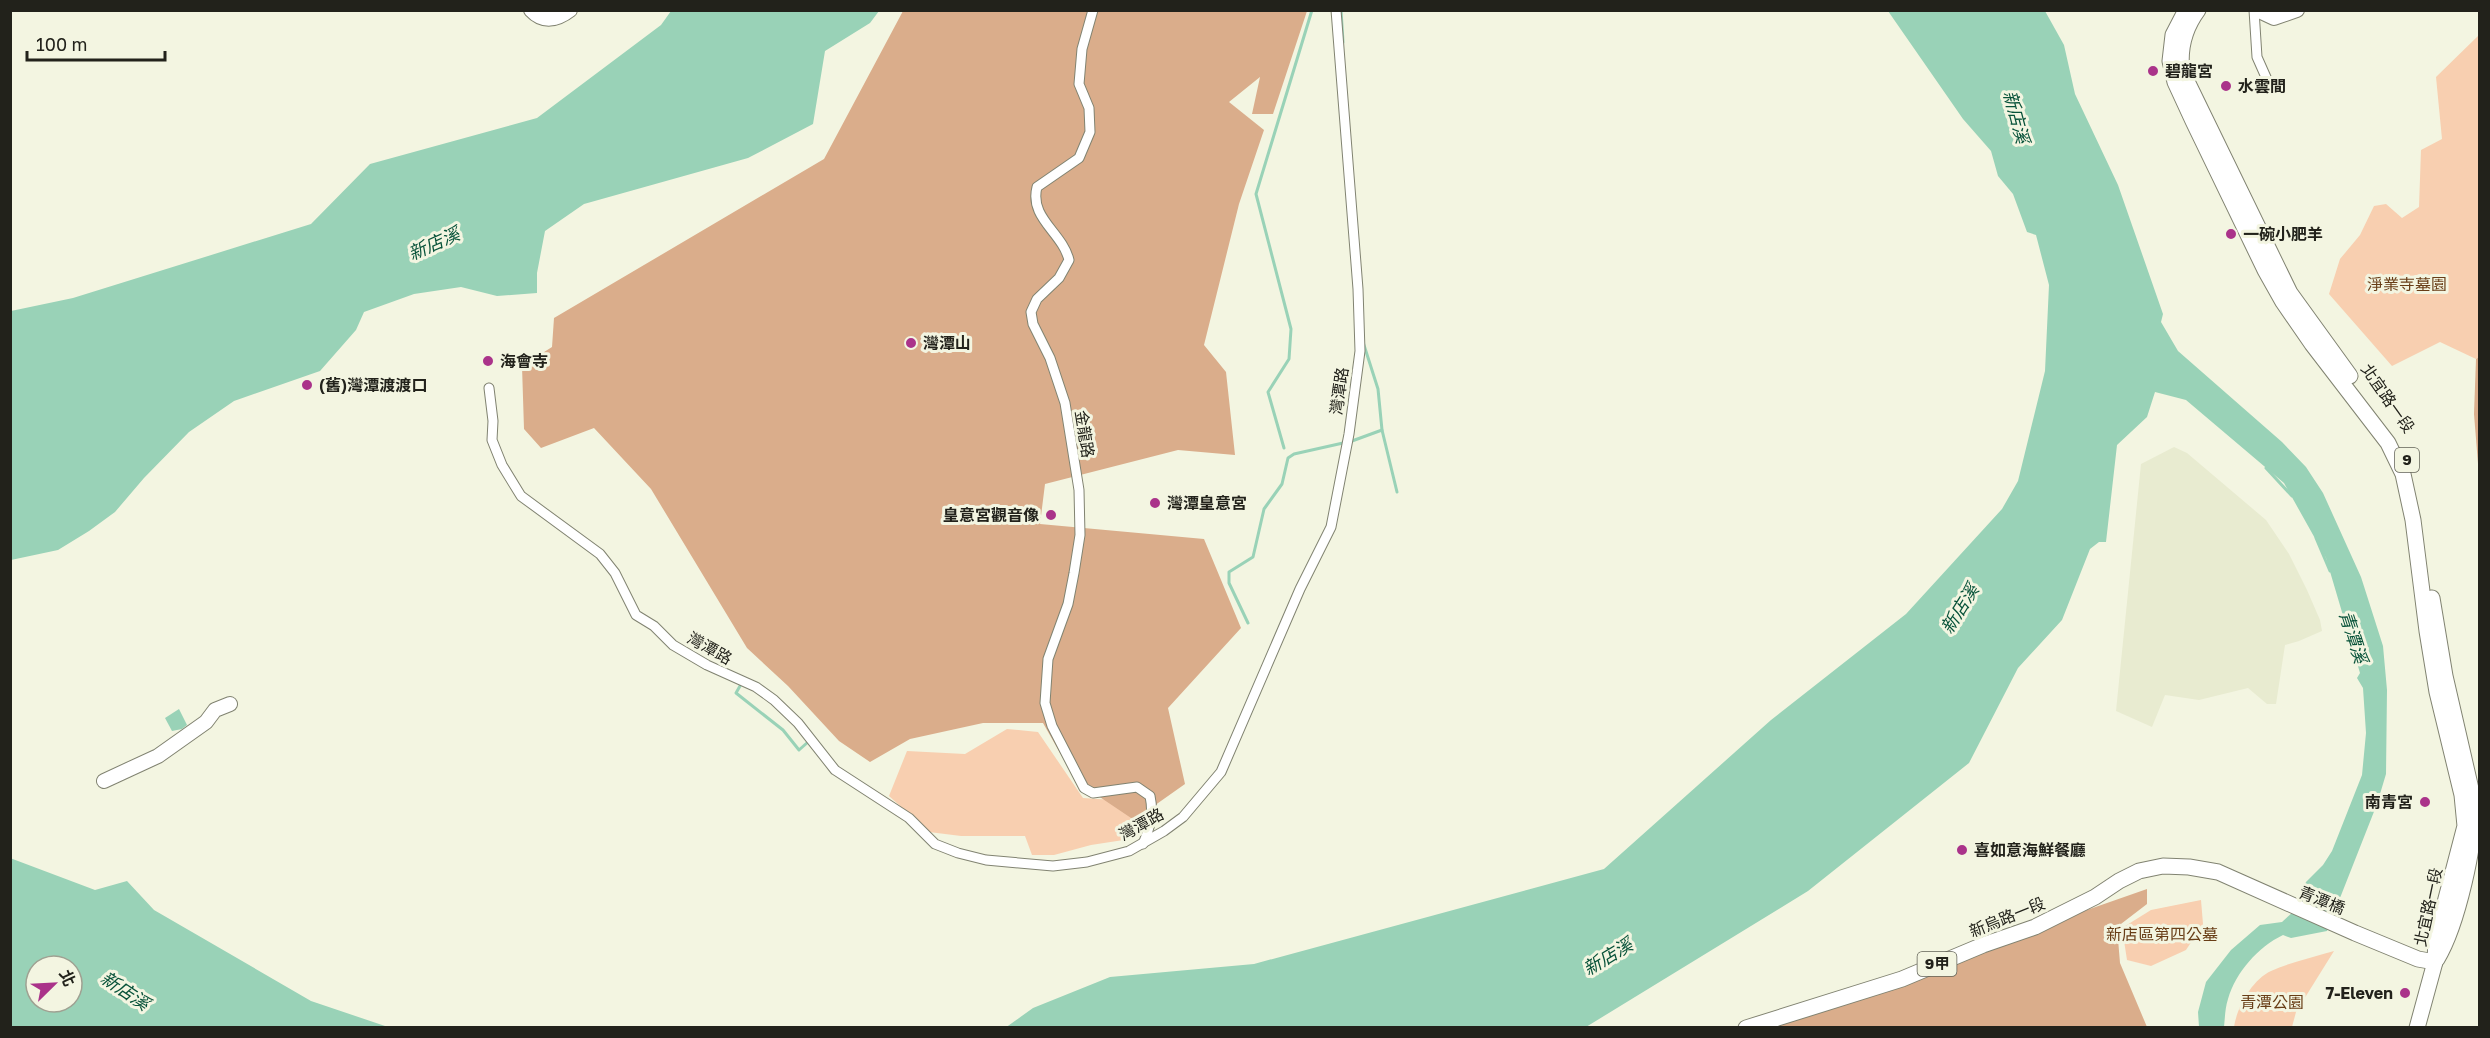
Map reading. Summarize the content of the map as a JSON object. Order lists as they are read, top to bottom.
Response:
{
  "streets": {
    "main road": [
      "北宜路一段",
      "9",
      "青潭橋",
      "新烏路一段",
      "9甲"
    ],
    "street": ["灣潭路", "金龍路"]
  },
  "crossings": [
    ["灣潭路", "金龍路"],
    ["北宜路一段", "9"],
    ["北宜路一段", "青潭橋"],
    ["9", "青潭橋"],
    ["青潭橋", "新烏路一段"]
  ],
  "water": ["新店溪", "青潭溪"],
  "parks": ["淨業寺墓園", "新店區第四公墓", "青潭公園"],
  "places": [
    "碧龍宮",
    "水雲間",
    "一碗小肥羊",
    "灣潭山",
    "海會寺",
    "(舊)灣潭渡渡口",
    "灣潭皇意宮",
    "皇意宮觀音像",
    "南青宮",
    "喜如意海鮮餐廳",
    "7-Eleven"
  ],
  "scale_bar": "100 m",
  "north": "top right"
}
